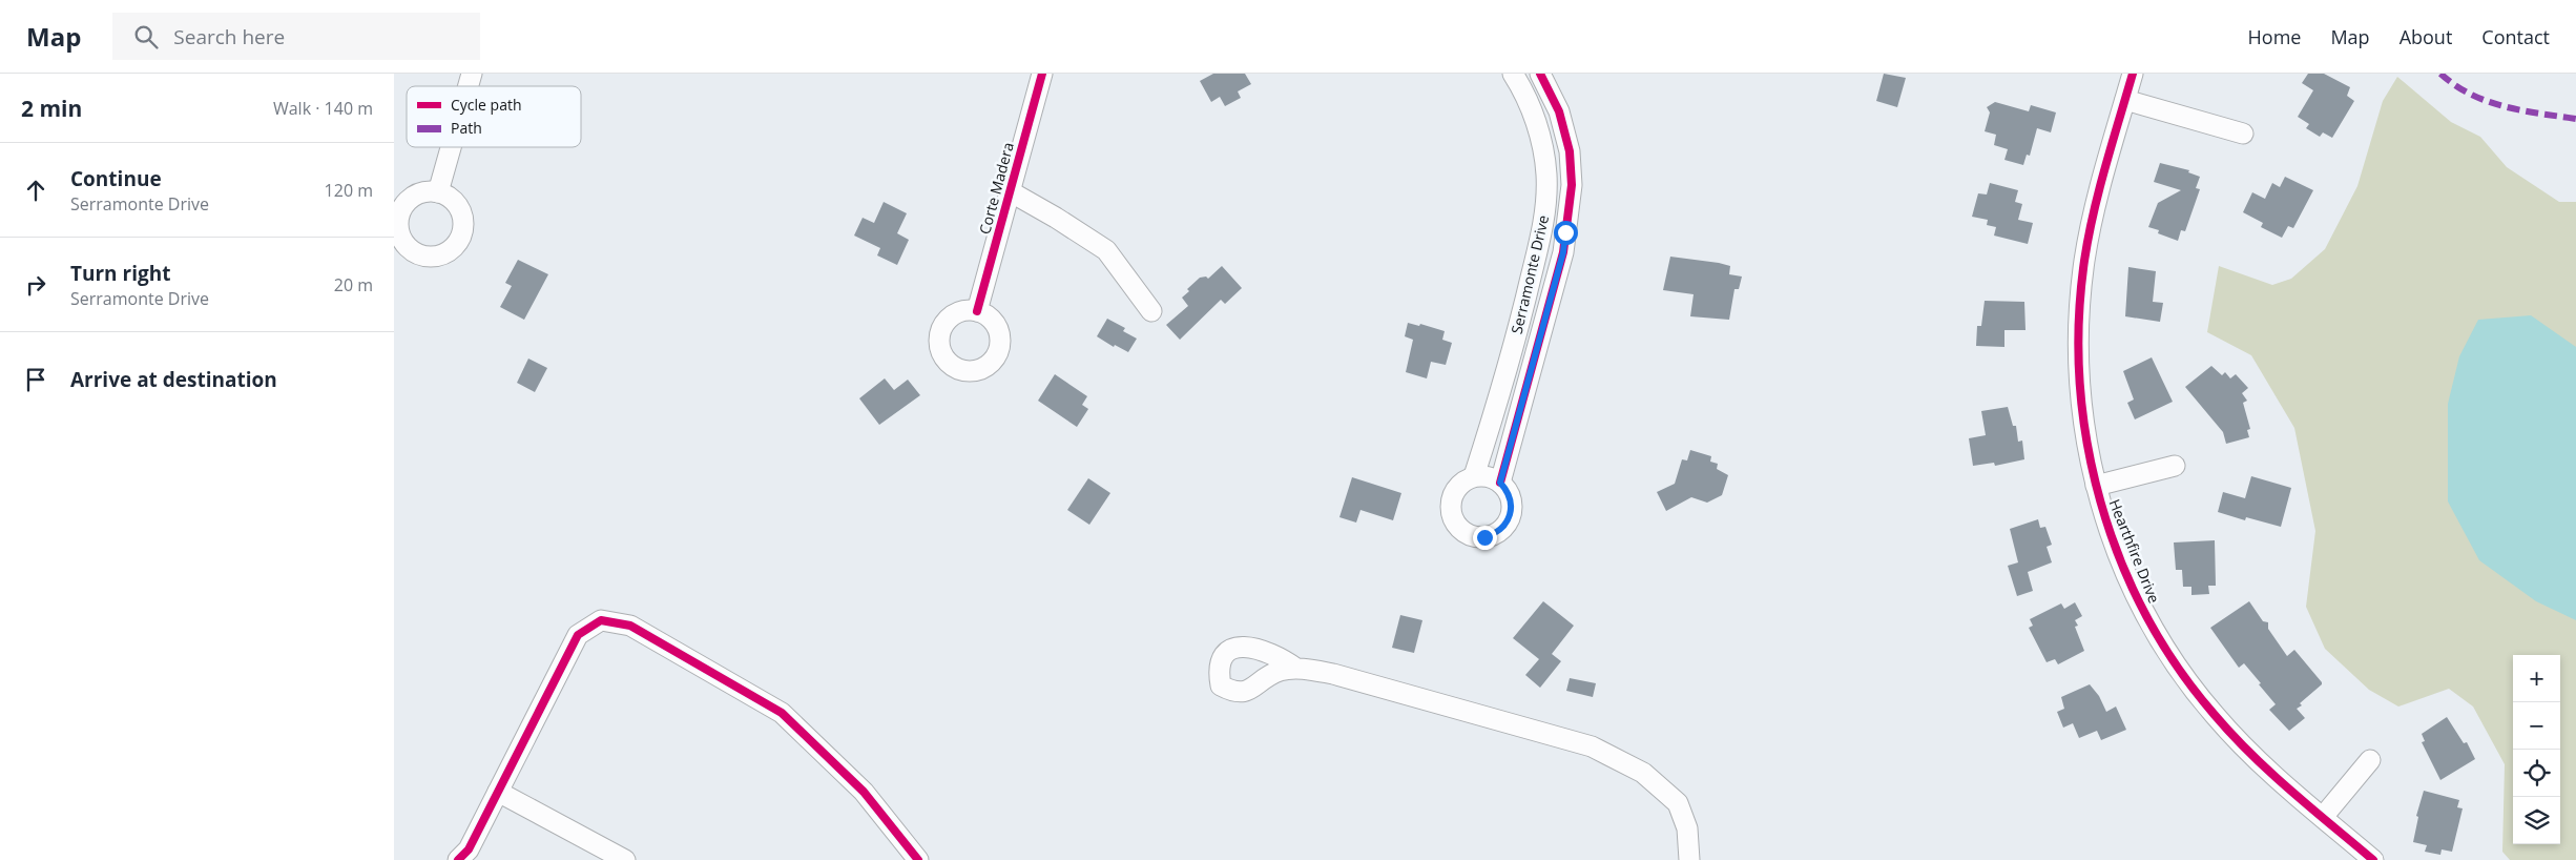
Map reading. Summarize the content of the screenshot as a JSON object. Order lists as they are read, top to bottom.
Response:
{
  "streets": {
    "street": ["Corte Madera", "Serramonte Drive", "Hearthfire Drive"]
  },
  "legend": ["Cycle path", "Path"],
  "page": {
    "header": "Map",
    "search": "Search here",
    "nav": [
      "Home",
      "Map",
      "About",
      "Contact"
    ],
    "heading": ["2 min", "Walk · 140 m"],
    "list": [
      ["Continue", "Serramonte Drive", "120 m"],
      ["Turn right", "Serramonte Drive", "20 m"],
      "Arrive at destination"
    ],
    "map_buttons": ["+", "−"]
  }
}
